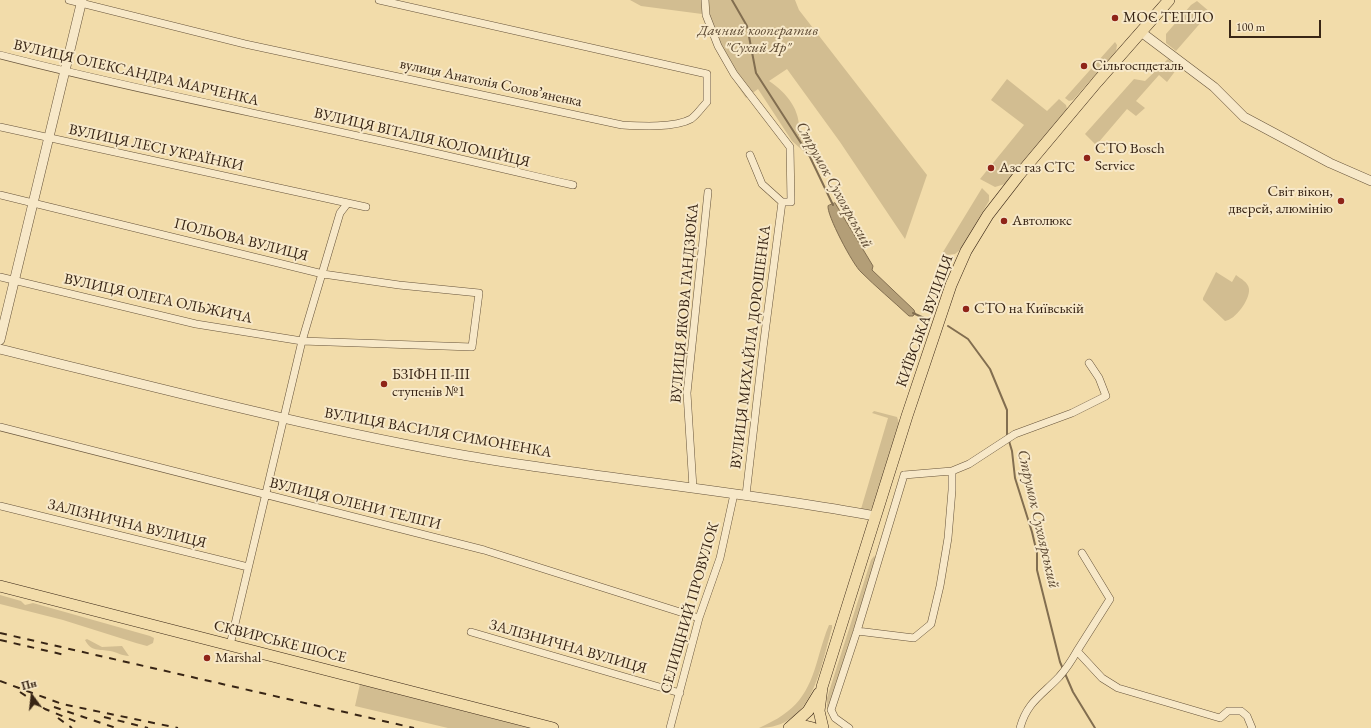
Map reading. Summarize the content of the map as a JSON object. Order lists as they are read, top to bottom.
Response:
{
  "streets": {
    "main road": ["КИЇВСЬКА ВУЛИЦЯ", "СКВИРСЬКЕ ШОСЕ"],
    "street": [
      "ВУЛИЦЯ ОЛЕКСАНДРА МАРЧЕНКА",
      "вулиця Анатолія Соловʼяненка",
      "ВУЛИЦЯ ВІТАЛІЯ КОЛОМІЙЦЯ",
      "ВУЛИЦЯ ЛЕСІ УКРАЇНКИ",
      "ПОЛЬОВА ВУЛИЦЯ",
      "ВУЛИЦЯ ОЛЕГА ОЛЬЖИЧА",
      "ВУЛИЦЯ ЯКОВА ГАНДЗЮКА",
      "ВУЛИЦЯ МИХАЙЛА ДОРОШЕНКА",
      "ВУЛИЦЯ ВАСИЛЯ СИМОНЕНКА",
      "ВУЛИЦЯ ОЛЕНИ ТЕЛІГИ",
      "ЗАЛІЗНИЧНА ВУЛИЦЯ",
      "СЕЛИЩНИЙ ПРОВУЛОК"
    ]
  },
  "crossings": [
    ["ВУЛИЦЯ ОЛЕКСАНДРА МАРЧЕНКА", "ВУЛИЦЯ ВІТАЛІЯ КОЛОМІЙЦЯ"],
    ["ПОЛЬОВА ВУЛИЦЯ", "ВУЛИЦЯ ОЛЕГА ОЛЬЖИЧА"],
    ["ВУЛИЦЯ ЯКОВА ГАНДЗЮКА", "ВУЛИЦЯ ВАСИЛЯ СИМОНЕНКА"],
    ["КИЇВСЬКА ВУЛИЦЯ", "ВУЛИЦЯ ВАСИЛЯ СИМОНЕНКА"],
    ["ВУЛИЦЯ МИХАЙЛА ДОРОШЕНКА", "ВУЛИЦЯ ВАСИЛЯ СИМОНЕНКА"],
    ["ВУЛИЦЯ ВАСИЛЯ СИМОНЕНКА", "СЕЛИЩНИЙ ПРОВУЛОК"],
    ["ВУЛИЦЯ ОЛЕНИ ТЕЛІГИ", "СЕЛИЩНИЙ ПРОВУЛОК"],
    ["ЗАЛІЗНИЧНА ВУЛИЦЯ", "СЕЛИЩНИЙ ПРОВУЛОК"]
  ],
  "water": ["Струмок Сухоярський"],
  "parks": ["Дачний кооператив \"Сухий Яр\""],
  "places": [
    "МОЄ ТЕПЛО",
    "Сільгоспдеталь",
    "СТО Bosch Service",
    "Азс газ СТС",
    "Світ вікон, дверей, алюмінію",
    "Автолюкс",
    "СТО на Київській",
    "БЗІФН ІІ-ІІІ ступенів №1",
    "Marshal"
  ],
  "scale_bar": "100 m",
  "north": "top"
}
